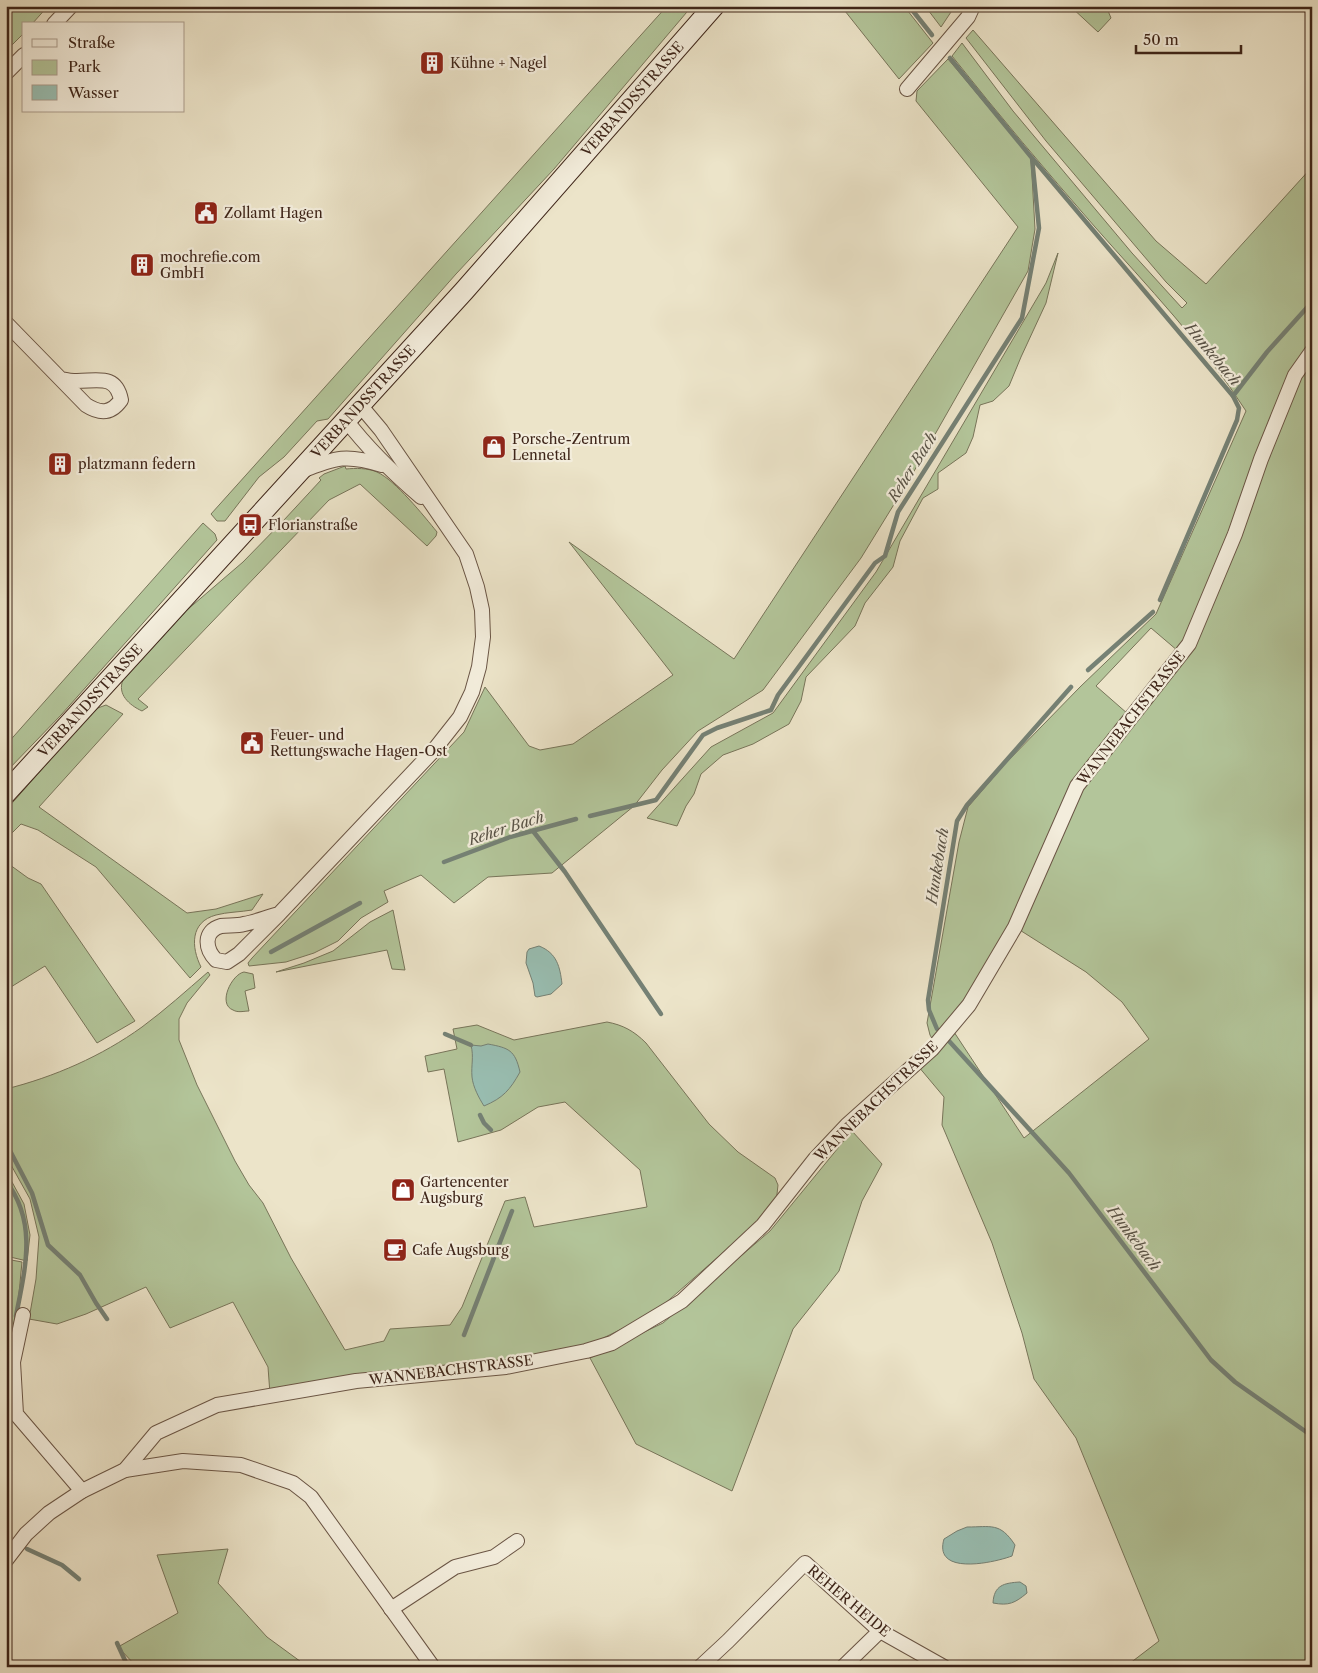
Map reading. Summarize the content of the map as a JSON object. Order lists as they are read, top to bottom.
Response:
{
  "streets": {
    "main road": ["VERBANDSSTRASSE"],
    "street": ["WANNEBACHSTRASSE", "REHER HEIDE"]
  },
  "water": ["Hunkebach", "Reher Bach"],
  "places": {
    "building": ["Kühne + Nagel", "mochrefie.com GmbH", "platzmann federn"],
    "public building": ["Zollamt Hagen", "Feuer- und Rettungswache Hagen-Ost"],
    "shop": ["Porsche-Zentrum Lennetal", "Gartencenter Augsburg"],
    "bus stop": ["Florianstraße"],
    "cafe": ["Cafe Augsburg"]
  },
  "legend": ["Straße", "Park", "Wasser"],
  "scale_bar": "50 m"
}
